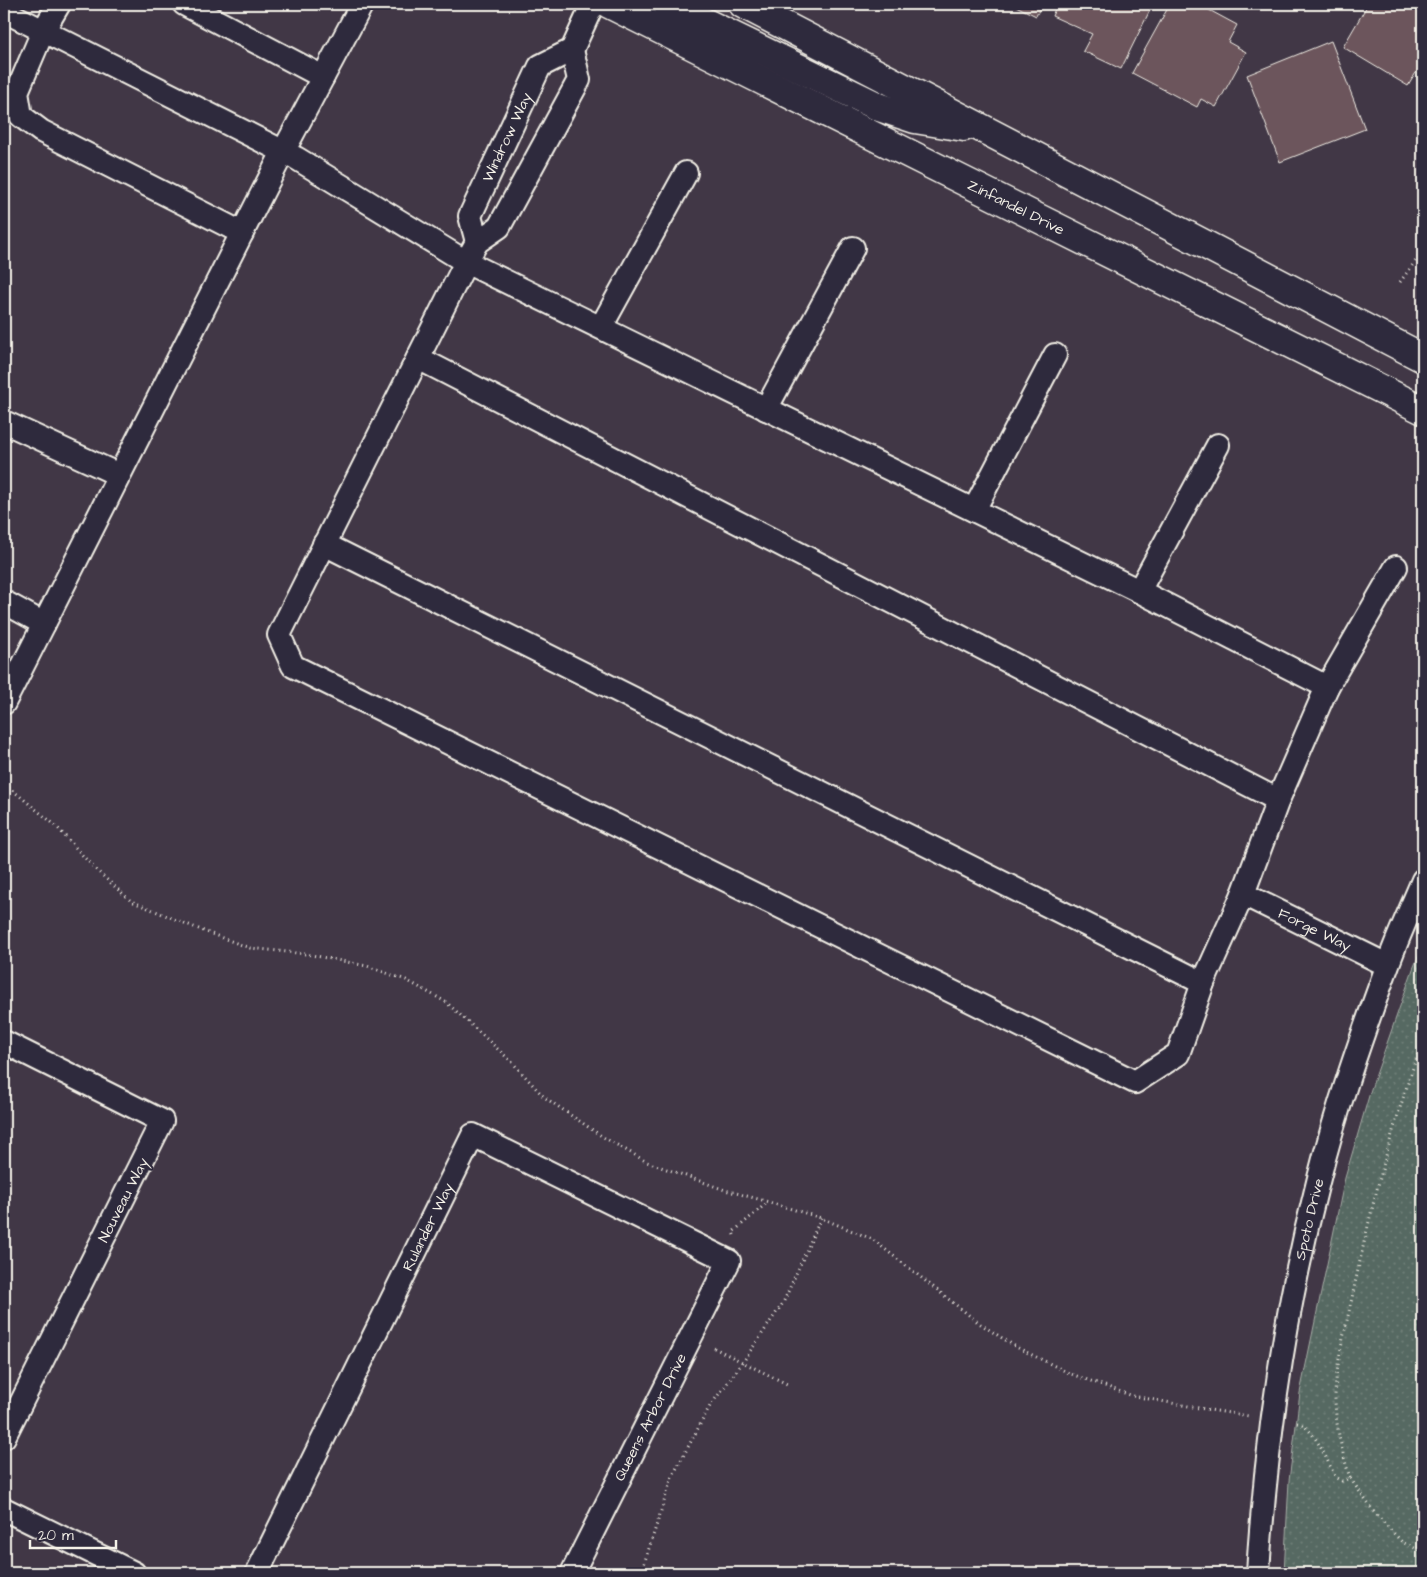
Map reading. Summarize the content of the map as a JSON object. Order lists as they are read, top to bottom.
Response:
{
  "streets": {
    "street": [
      "Windrow Way",
      "Zinfandel Drive",
      "Forge Way",
      "Nouveau Way",
      "Spoto Drive",
      "Rulander Way",
      "Queens Arbor Drive"
    ]
  },
  "crossings": [
    ["Forge Way", "Spoto Drive"],
    ["Rulander Way", "Queens Arbor Drive"]
  ],
  "scale_bar": "20 m"
}
